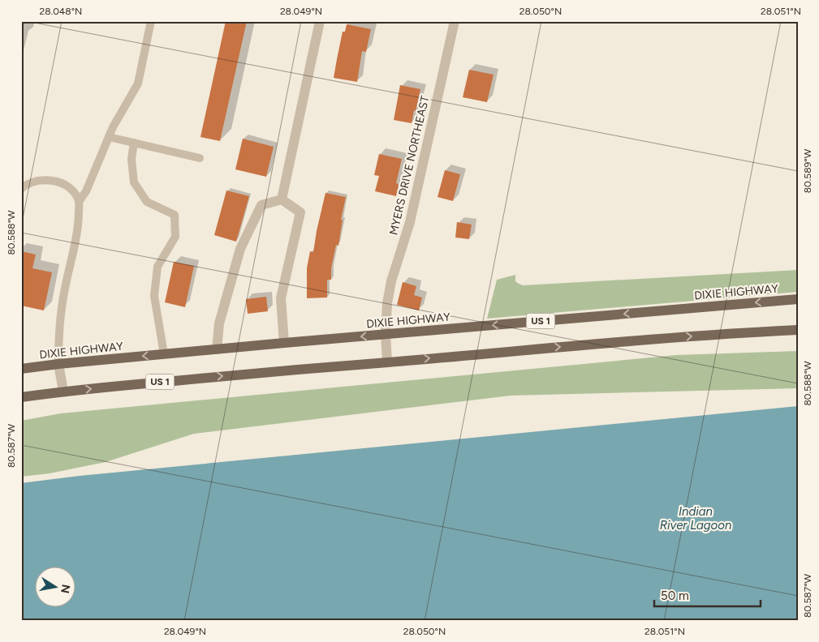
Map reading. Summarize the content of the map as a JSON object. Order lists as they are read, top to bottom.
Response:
{
  "streets": {
    "main road": ["DIXIE HIGHWAY", "US 1"],
    "street": ["MYERS DRIVE NORTHEAST"]
  },
  "crossings": [
    ["MYERS DRIVE NORTHEAST", "DIXIE HIGHWAY"],
    ["MYERS DRIVE NORTHEAST", "US 1"]
  ],
  "water": ["Indian River Lagoon"],
  "scale_bar": "50 m",
  "north": "right",
  "coordinates": [
    "28.048°N",
    "28.049°N",
    "28.050°N",
    "28.051°N",
    "80.589°W",
    "80.588°W",
    "80.587°W"
  ]
}
